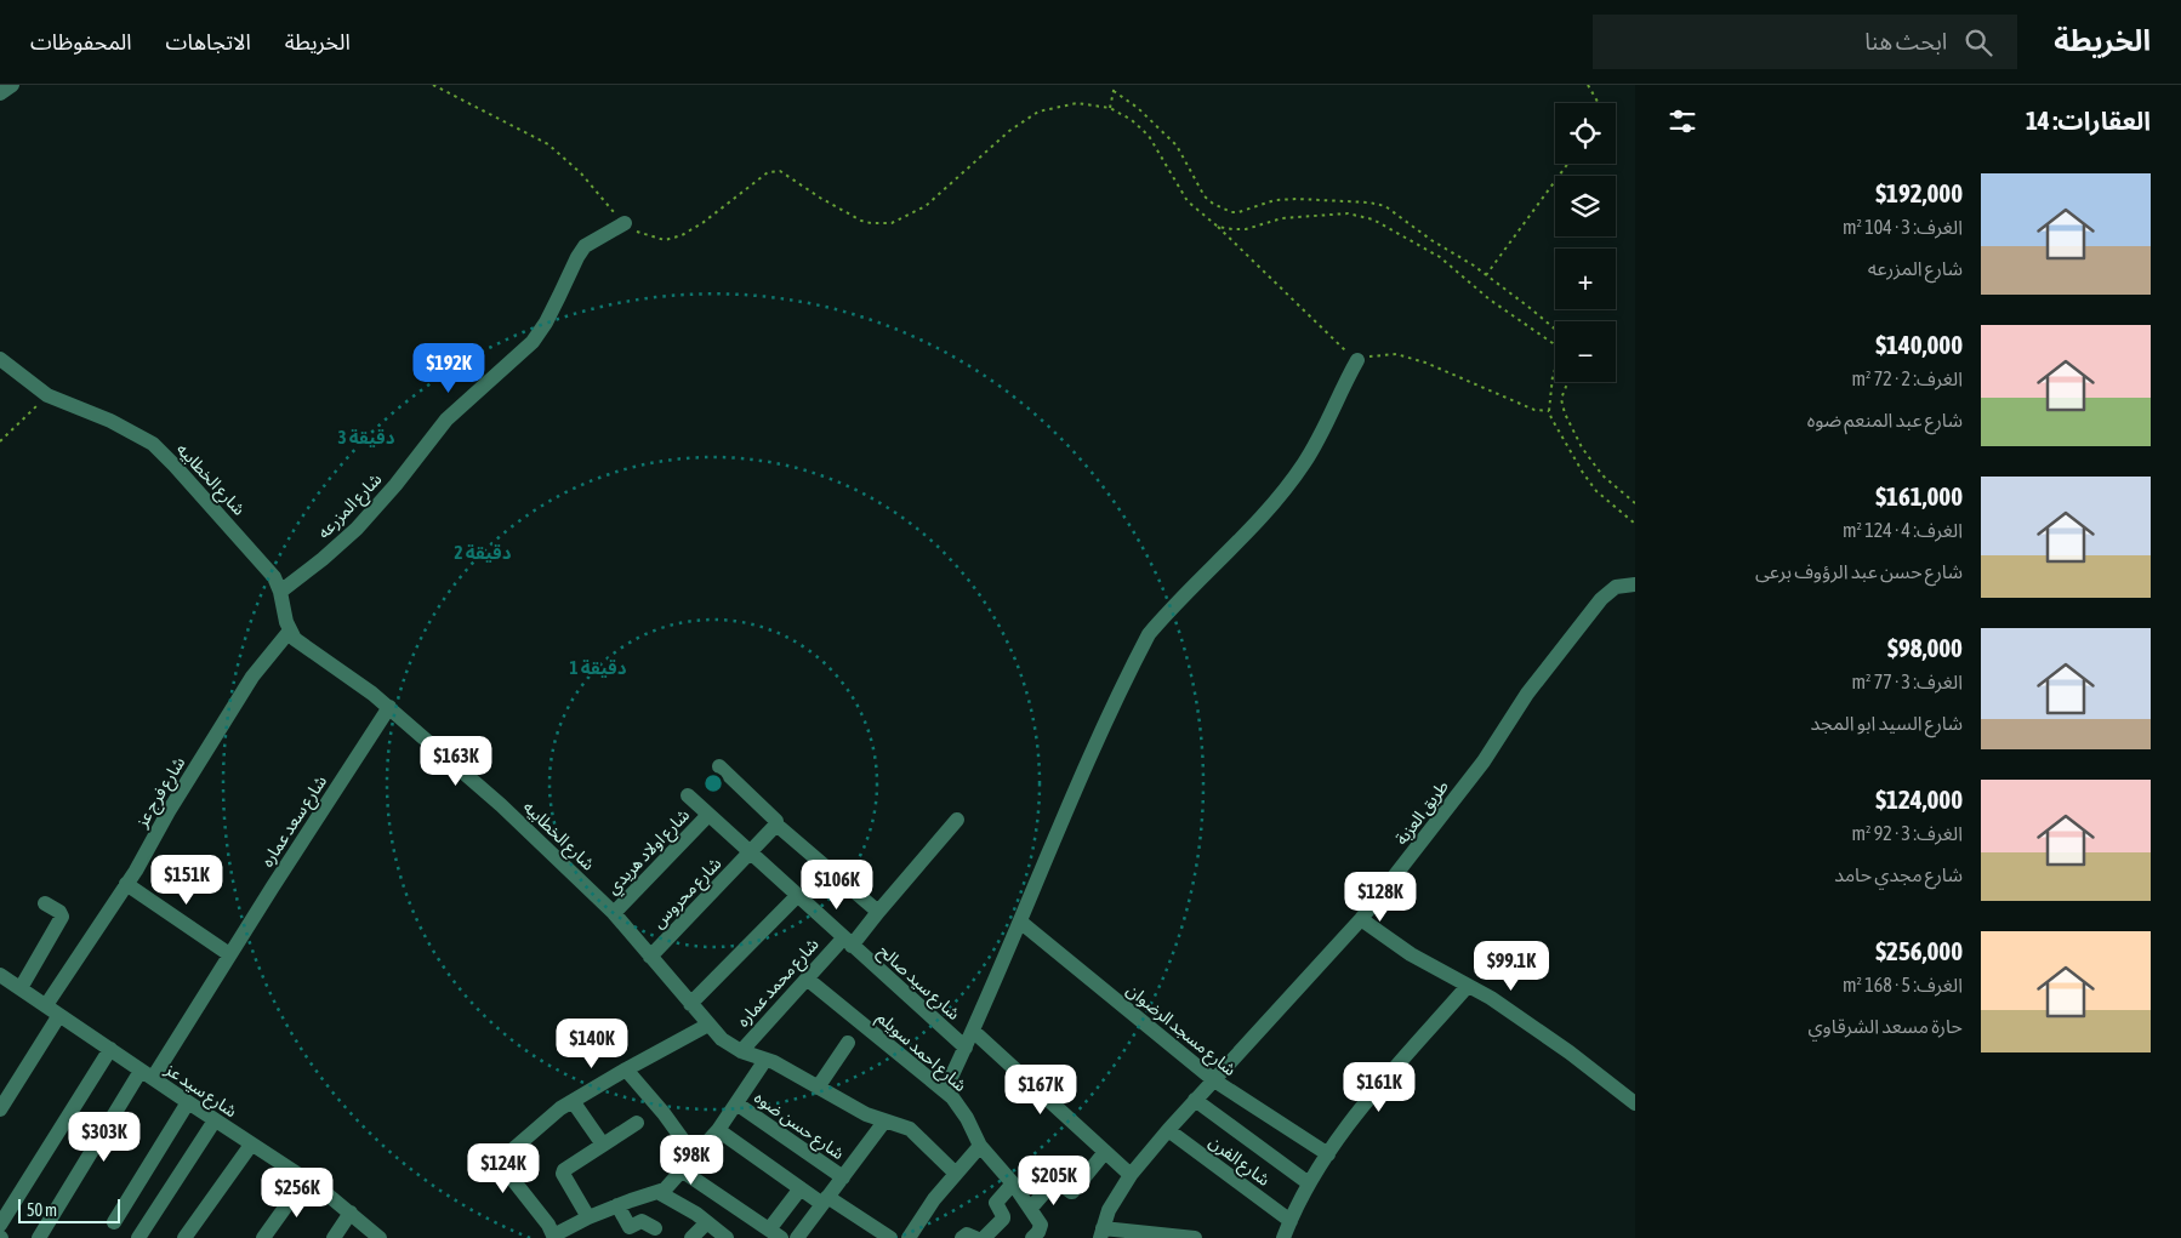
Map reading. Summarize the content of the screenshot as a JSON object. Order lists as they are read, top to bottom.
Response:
{
  "streets": {
    "street": [
      "شارع الخطابيه",
      "شارع المزرعه",
      "شارع فرج عز",
      "طريق العزبة",
      "شارع سعد عماره",
      "شارع اولاد هريدي",
      "شارع محروس",
      "شارع محمد عماره",
      "شارع سيد صالح",
      "شارع مسجد الرضوان",
      "شارع احمد سويلم",
      "شارع سيد عز",
      "شارع حسن ضوه",
      "شارع الفرن"
    ]
  },
  "crossings": [
    ["شارع الخطابيه", "شارع المزرعه"],
    ["شارع الخطابيه", "شارع فرج عز"],
    ["شارع الخطابيه", "شارع سعد عماره"],
    ["شارع الخطابيه", "شارع اولاد هريدي"],
    ["شارع الخطابيه", "شارع محروس"],
    ["شارع الخطابيه", "شارع محمد عماره"],
    ["شارع فرج عز", "شارع سيد عز"],
    ["طريق العزبة", "شارع مسجد الرضوان"],
    ["طريق العزبة", "شارع الفرن"],
    ["شارع سعد عماره", "شارع سيد عز"],
    ["شارع اولاد هريدي", "شارع سيد صالح"],
    ["شارع محروس", "شارع سيد صالح"],
    ["شارع محمد عماره", "شارع سيد صالح"],
    ["شارع محمد عماره", "شارع احمد سويلم"]
  ],
  "scale_bar": "50 m",
  "page": {
    "header": "الخريطة",
    "search": "ابحث هنا",
    "nav": ["الخريطة", "الاتجاهات", "المحفوظات"],
    "heading": "العقارات: 14",
    "map_buttons": ["+", "−"],
    "list": [
      {
        "name": "$192,000",
        "note": "الغرف: 3 · 104 m² · شارع المزرعه"
      },
      {
        "name": "$140,000",
        "note": "الغرف: 2 · 72 m² · شارع عبد المنعم ضوه"
      },
      {
        "name": "$161,000",
        "note": "الغرف: 4 · 124 m² · شارع حسن عبد الرؤوف برعى"
      },
      {
        "name": "$98,000",
        "note": "الغرف: 3 · 77 m² · شارع السيد ابو المجد"
      },
      {
        "name": "$124,000",
        "note": "الغرف: 3 · 92 m² · شارع مجدي حامد"
      },
      {
        "name": "$256,000",
        "note": "الغرف: 5 · 168 m² · حارة مسعد الشرقاوي"
      }
    ],
    "price": [
      "$192K",
      "$163K",
      "$151K",
      "$106K",
      "$128K",
      "$99.1K",
      "$140K",
      "$161K",
      "$167K",
      "$303K",
      "$98K",
      "$124K",
      "$205K",
      "$256K"
    ],
    "scale": "50 m"
  },
  "rings": ["3 دقيقة", "2 دقيقة", "1 دقيقة"]
}
